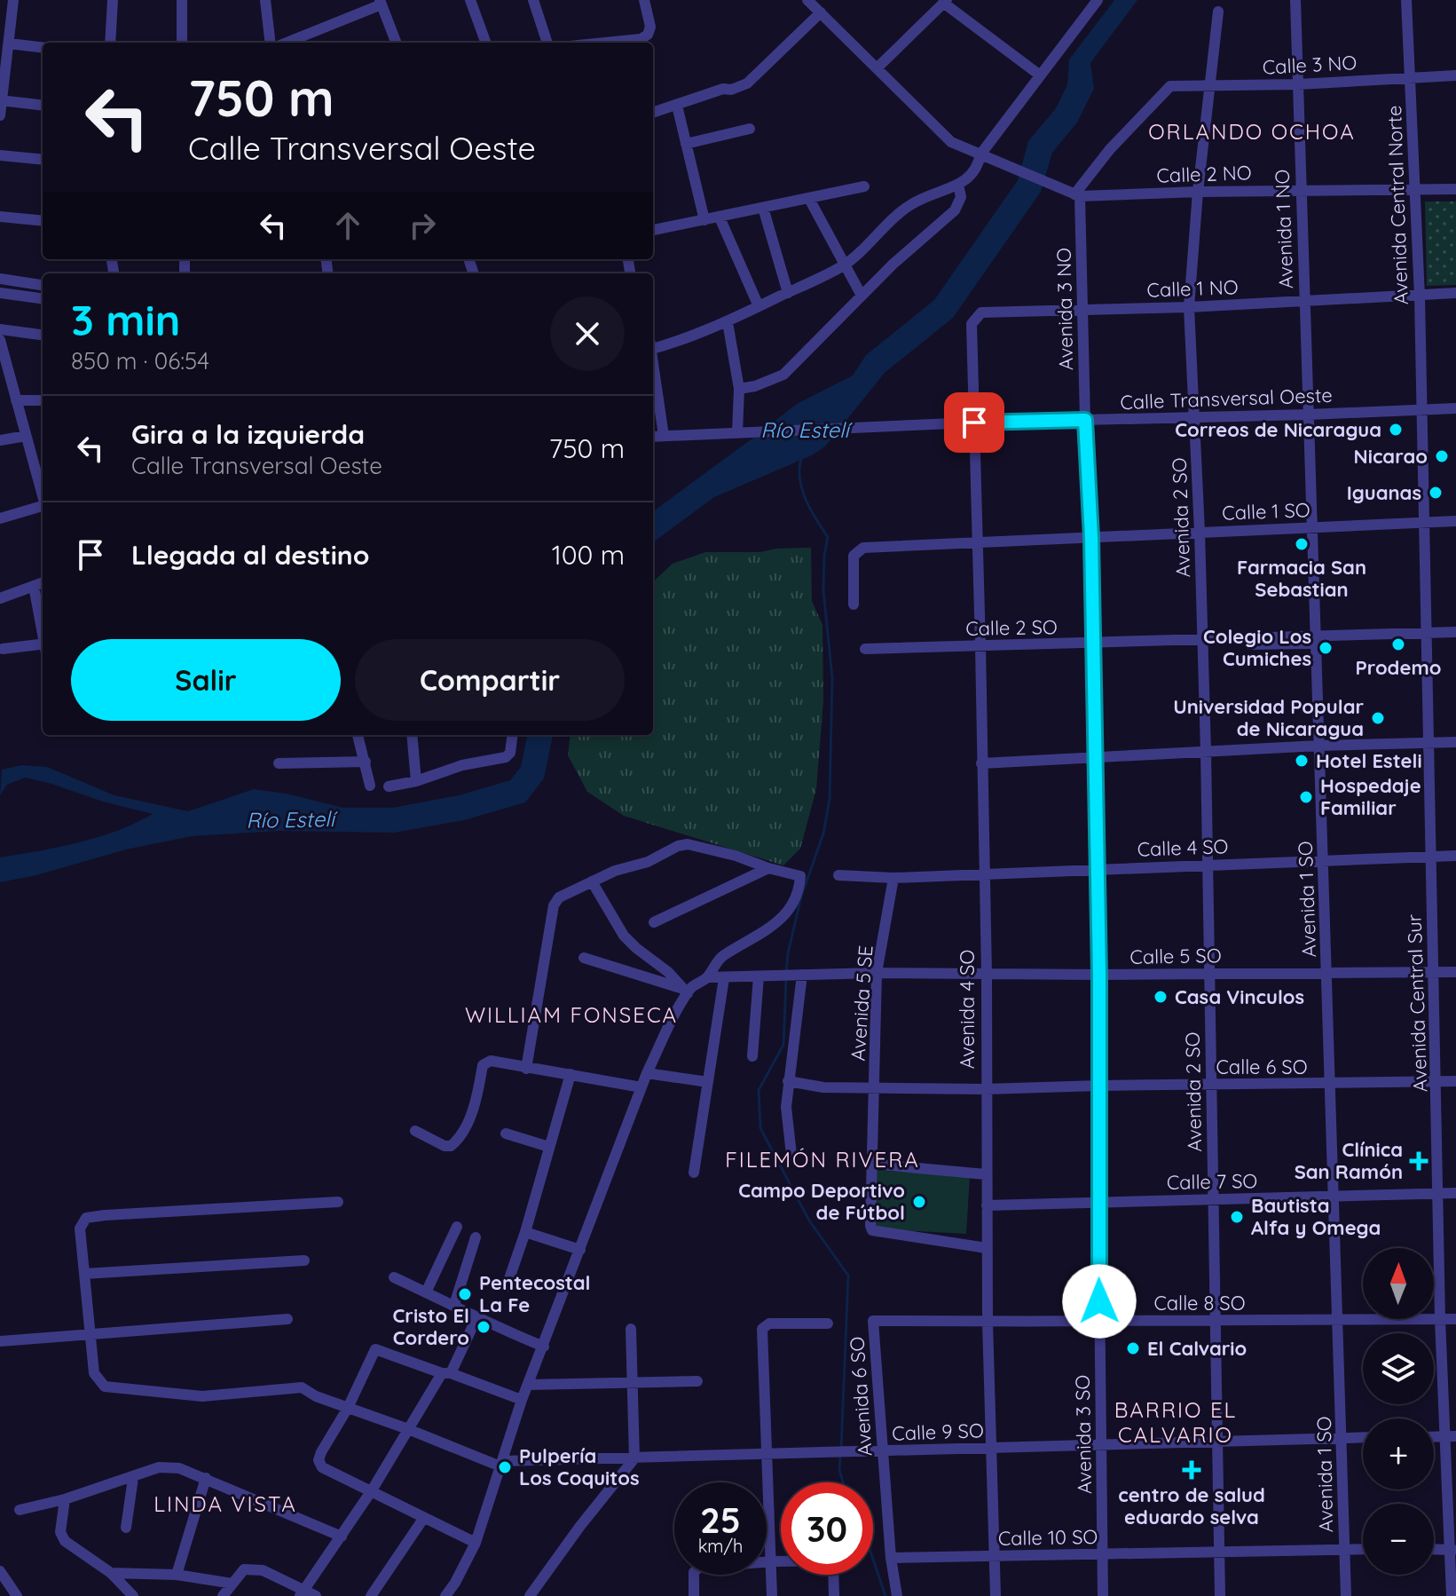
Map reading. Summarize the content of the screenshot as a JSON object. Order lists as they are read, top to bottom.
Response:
{
  "streets": {
    "street": [
      "Calle 3 NO",
      "Calle 2 NO",
      "Avenida Central Norte",
      "Avenida 1 NO",
      "Calle 1 NO",
      "Avenida 3 NO",
      "Calle Transversal Oeste",
      "Calle 1 SO",
      "Avenida 2 SO",
      "Calle 2 SO",
      "Calle 4 SO",
      "Avenida 1 SO",
      "Calle 5 SO",
      "Avenida 5 SE",
      "Avenida Central Sur",
      "Avenida 4 SO",
      "Calle 6 SO",
      "Calle 7 SO",
      "Calle 8 SO",
      "Avenida 6 SO",
      "Calle 9 SO",
      "Avenida 3 SO",
      "Calle 10 SO"
    ]
  },
  "crossings": [
    ["Calle 3 NO", "Calle 2 NO"],
    ["Calle 3 NO", "Avenida Central Norte"],
    ["Calle 3 NO", "Avenida 1 NO"],
    ["Calle 3 NO", "Avenida 3 NO"],
    ["Calle 3 NO", "Avenida 2 SO"],
    ["Calle 2 NO", "Avenida Central Norte"],
    ["Calle 2 NO", "Avenida 1 NO"],
    ["Calle 2 NO", "Avenida 3 NO"],
    ["Calle 2 NO", "Avenida 2 SO"],
    ["Avenida Central Norte", "Calle 1 NO"],
    ["Avenida Central Norte", "Calle Transversal Oeste"],
    ["Avenida Central Norte", "Avenida Central Sur"],
    ["Avenida 1 NO", "Calle 1 NO"],
    ["Avenida 1 NO", "Calle Transversal Oeste"],
    ["Avenida 1 NO", "Avenida 1 SO"],
    ["Calle 1 NO", "Avenida 3 NO"],
    ["Calle 1 NO", "Avenida 2 SO"],
    ["Calle 1 NO", "Avenida 4 SO"],
    ["Avenida 3 NO", "Calle Transversal Oeste"],
    ["Avenida 3 NO", "Avenida 3 SO"],
    ["Calle Transversal Oeste", "Avenida 2 SO"],
    ["Calle Transversal Oeste", "Avenida 1 SO"],
    ["Calle Transversal Oeste", "Avenida Central Sur"],
    ["Calle Transversal Oeste", "Avenida 4 SO"],
    ["Calle Transversal Oeste", "Avenida 3 SO"],
    ["Calle 1 SO", "Avenida 2 SO"],
    ["Calle 1 SO", "Avenida 1 SO"],
    ["Calle 1 SO", "Avenida Central Sur"],
    ["Calle 1 SO", "Avenida 4 SO"],
    ["Calle 1 SO", "Avenida 3 SO"],
    ["Avenida 2 SO", "Calle 2 SO"],
    ["Avenida 2 SO", "Calle 4 SO"],
    ["Avenida 2 SO", "Calle 5 SO"],
    ["Avenida 2 SO", "Calle 6 SO"],
    ["Avenida 2 SO", "Calle 7 SO"],
    ["Avenida 2 SO", "Calle 8 SO"],
    ["Avenida 2 SO", "Calle 9 SO"],
    ["Avenida 2 SO", "Calle 10 SO"],
    ["Calle 2 SO", "Avenida 1 SO"],
    ["Calle 2 SO", "Avenida Central Sur"],
    ["Calle 2 SO", "Avenida 4 SO"],
    ["Calle 2 SO", "Avenida 3 SO"],
    ["Calle 4 SO", "Avenida 1 SO"],
    ["Calle 4 SO", "Avenida 5 SE"],
    ["Calle 4 SO", "Avenida Central Sur"],
    ["Calle 4 SO", "Avenida 4 SO"],
    ["Calle 4 SO", "Avenida 3 SO"],
    ["Avenida 1 SO", "Calle 5 SO"],
    ["Avenida 1 SO", "Calle 6 SO"],
    ["Avenida 1 SO", "Calle 7 SO"],
    ["Avenida 1 SO", "Calle 8 SO"],
    ["Avenida 1 SO", "Calle 9 SO"],
    ["Avenida 1 SO", "Calle 10 SO"],
    ["Calle 5 SO", "Avenida 5 SE"],
    ["Calle 5 SO", "Avenida Central Sur"],
    ["Calle 5 SO", "Avenida 4 SO"],
    ["Calle 5 SO", "Avenida 3 SO"],
    ["Avenida 5 SE", "Avenida 4 SO"],
    ["Avenida 5 SE", "Calle 6 SO"],
    ["Avenida Central Sur", "Calle 6 SO"],
    ["Avenida Central Sur", "Calle 7 SO"],
    ["Avenida Central Sur", "Calle 8 SO"],
    ["Avenida 4 SO", "Calle 6 SO"],
    ["Avenida 4 SO", "Calle 7 SO"],
    ["Avenida 4 SO", "Calle 8 SO"],
    ["Avenida 4 SO", "Calle 9 SO"],
    ["Avenida 4 SO", "Calle 10 SO"],
    ["Calle 6 SO", "Avenida 3 SO"],
    ["Calle 7 SO", "Avenida 3 SO"],
    ["Calle 8 SO", "Avenida 6 SO"],
    ["Calle 8 SO", "Avenida 3 SO"],
    ["Avenida 6 SO", "Calle 9 SO"],
    ["Avenida 6 SO", "Calle 10 SO"],
    ["Calle 9 SO", "Avenida 3 SO"],
    ["Avenida 3 SO", "Calle 10 SO"]
  ],
  "districts": [
    "ORLANDO OCHOA",
    "WILLIAM FONSECA",
    "FILEMÓN RIVERA",
    "BARRIO EL CALVARIO",
    "LINDA VISTA"
  ],
  "water": ["Río Estelí"],
  "places": {
    "other": [
      "Correos de Nicaragua",
      "Nicarao",
      "Iguanas",
      "Farmacia San Sebastian",
      "Prodemo",
      "Colegio Los Cumiches",
      "Universidad Popular de Nicaragua",
      "Hotel Esteli",
      "Hospedaje Familiar",
      "Casa Vinculos",
      "Campo Deportivo de Fútbol",
      "Bautista Alfa y Omega",
      "Pentecostal La Fe",
      "Cristo El Cordero",
      "El Calvario",
      "Pulpería Los Coquitos"
    ],
    "health": ["Clínica San Ramón", "centro de salud eduardo selva"]
  },
  "north": "top",
  "page": {
    "turn": ["750 m", "Calle Transversal Oeste"],
    "heading": ["3 min", "850 m · 06:54"],
    "list": [
      {
        "name": "Gira a la izquierda",
        "note": "Calle Transversal Oeste",
        "value": "750 m"
      },
      {
        "name": "Llegada al destino",
        "value": "100 m"
      }
    ],
    "buttons": ["Salir", "Compartir"],
    "map_buttons": ["+", "−"],
    "speed": "25 km/h",
    "limit": "30"
  }
}
